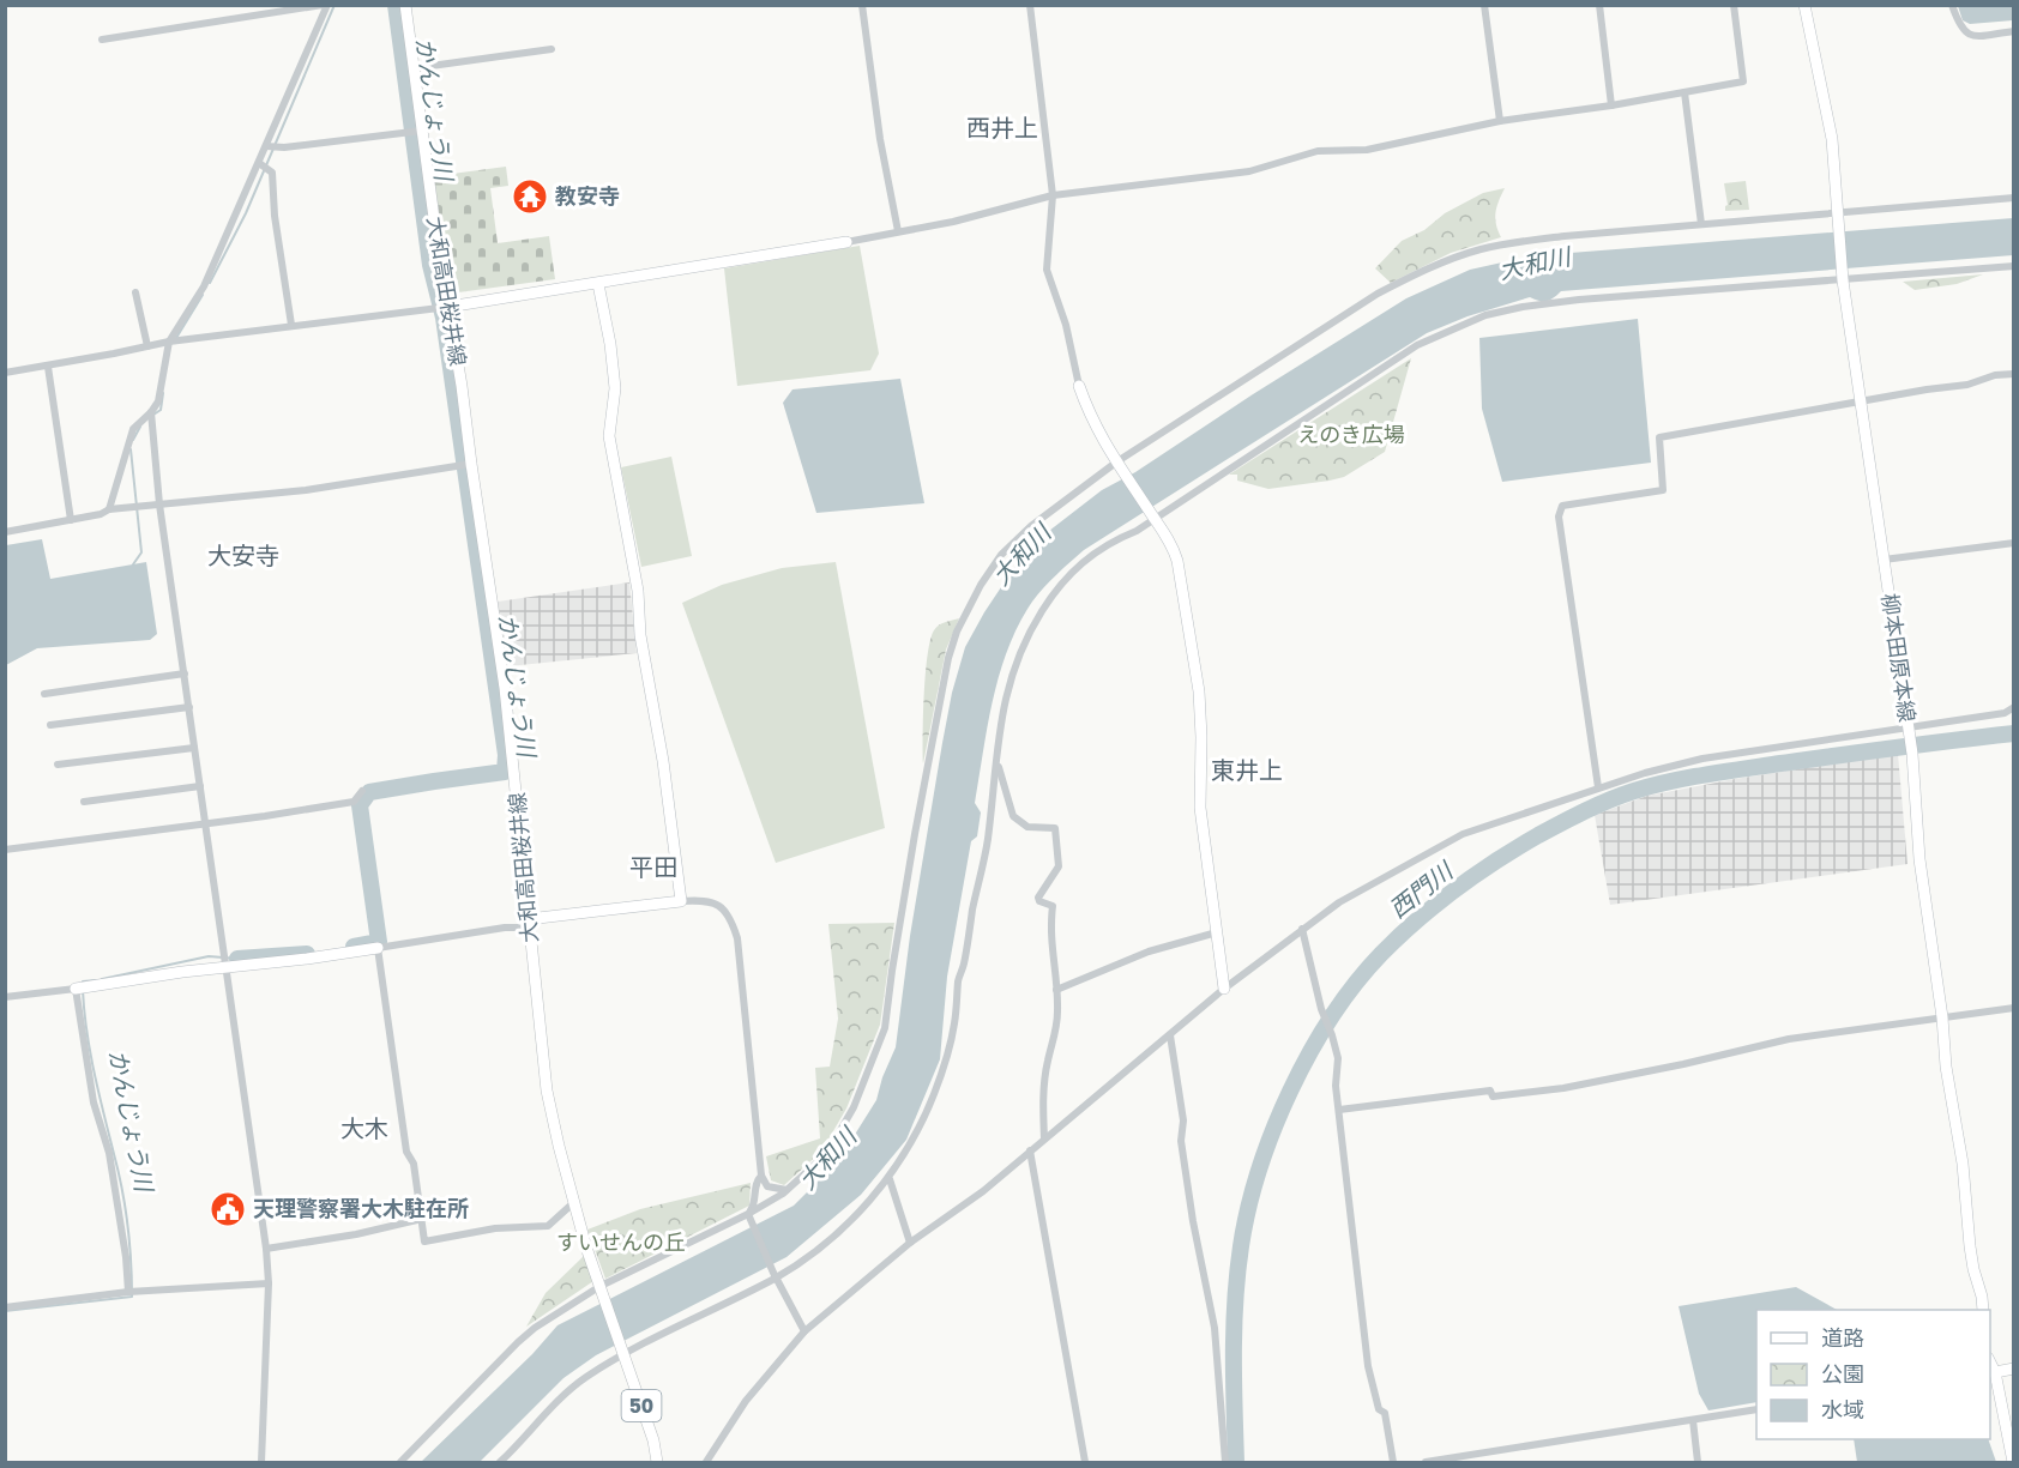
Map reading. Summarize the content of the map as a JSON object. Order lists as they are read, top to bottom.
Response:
{
  "streets": {
    "main road": ["大和高田桜井線", "柳本田原本線", "50"]
  },
  "districts": [
    "西井上",
    "大安寺",
    "東井上",
    "平田",
    "大木"
  ],
  "water": ["かんじょう川", "大和川", "西門川"],
  "parks": ["えのき広場", "すいせんの丘"],
  "places": {
    "temple": ["教安寺"],
    "public building": ["天理警察署大木駐在所"]
  },
  "legend": ["道路", "公園", "水域"]
}
